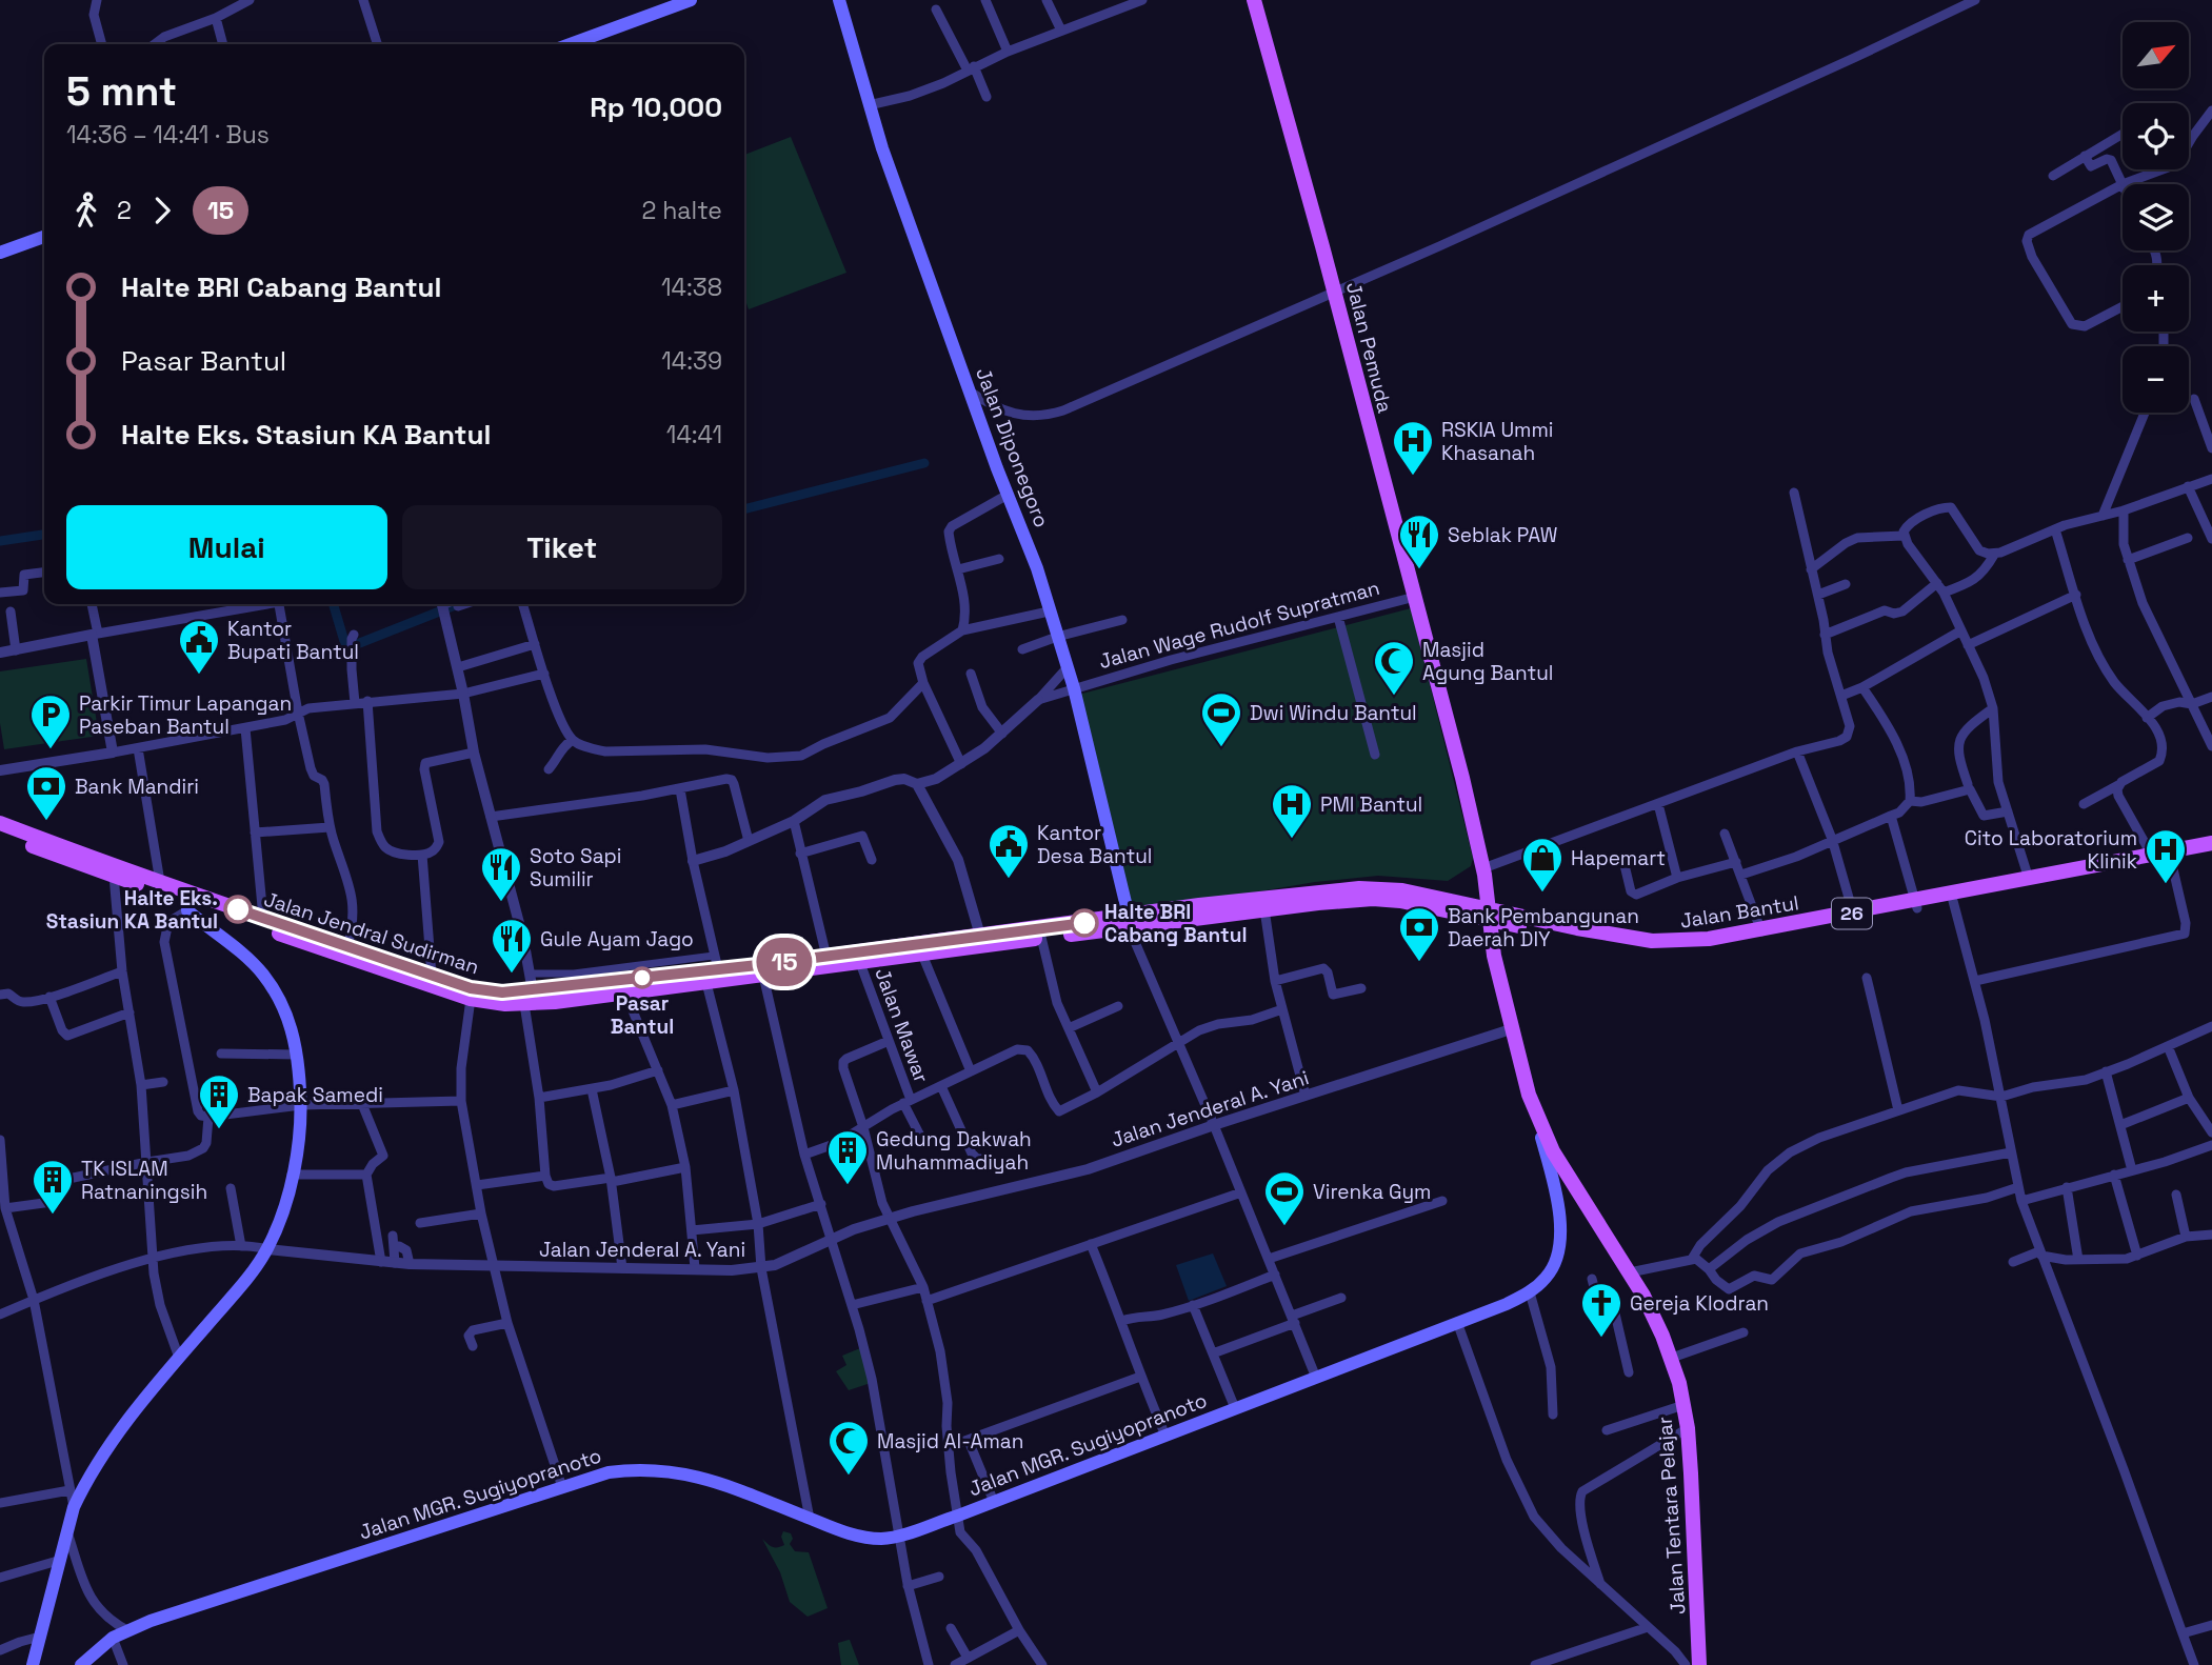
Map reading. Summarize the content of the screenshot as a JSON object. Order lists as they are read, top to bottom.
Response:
{
  "streets": {
    "main road": [
      "Jalan Pemuda",
      "Jalan Diponegoro",
      "Jalan Bantul",
      "26",
      "Jalan Jendral Sudirman",
      "Jalan MGR. Sugiyopranoto",
      "Jalan Tentara Pelajar"
    ],
    "street": ["Jalan Wage Rudolf Supratman", "Jalan Mawar", "Jalan Jenderal A. Yani"]
  },
  "crossings": [
    ["Jalan Pemuda", "Jalan Wage Rudolf Supratman"],
    ["Jalan Pemuda", "Jalan Bantul"],
    ["Jalan Pemuda", "Jalan Jendral Sudirman"],
    ["Jalan Pemuda", "Jalan Tentara Pelajar"],
    ["Jalan Diponegoro", "Jalan Wage Rudolf Supratman"],
    ["Jalan Diponegoro", "Jalan Jendral Sudirman"],
    ["Jalan Bantul", "Jalan Jendral Sudirman"],
    ["Jalan Bantul", "Jalan Tentara Pelajar"],
    ["Jalan Jendral Sudirman", "Jalan Mawar"],
    ["Jalan Jendral Sudirman", "Jalan Tentara Pelajar"],
    ["Jalan Jenderal A. Yani", "Jalan Tentara Pelajar"],
    ["Jalan MGR. Sugiyopranoto", "Jalan Tentara Pelajar"]
  ],
  "places": {
    "hospital": ["RSKIA Ummi Khasanah", "PMI Bantul", "Cito Laboratorium Klinik"],
    "restaurant": ["Seblak PAW", "Soto Sapi Sumilir", "Gule Ayam Jago"],
    "public building": ["Kantor Bupati Bantul", "Kantor Desa Bantul"],
    "mosque": ["Masjid Agung Bantul", "Masjid Al-Aman"],
    "sports": ["Dwi Windu Bantul", "Virenka Gym"],
    "parking": ["Parkir Timur Lapangan Paseban Bantul"],
    "bank": ["Bank Mandiri", "Bank Pembangunan Daerah DIY"],
    "shop": ["Hapemart"],
    "other": ["Halte Eks. Stasiun KA Bantul", "Halte BRI Cabang Bantul", "Pasar Bantul"],
    "building": ["Bapak Samedi", "Gedung Dakwah Muhammadiyah", "TK ISLAM Ratnaningsih"],
    "church": ["Gereja Klodran"]
  },
  "lines": ["bus line 15"],
  "north": "top right",
  "page": {
    "on_map": "15",
    "map_buttons": ["+", "−"],
    "heading": ["5 mnt", "14:36 – 14:41 · Bus", "Rp 10,000"],
    "legs": ["2", "15", "2 halte"],
    "list": [
      {
        "name": "Halte BRI Cabang Bantul",
        "value": "14:38"
      },
      {
        "name": "Pasar Bantul",
        "value": "14:39"
      },
      {
        "name": "Halte Eks. Stasiun KA Bantul",
        "value": "14:41"
      }
    ],
    "buttons": ["Mulai", "Tiket"]
  }
}
